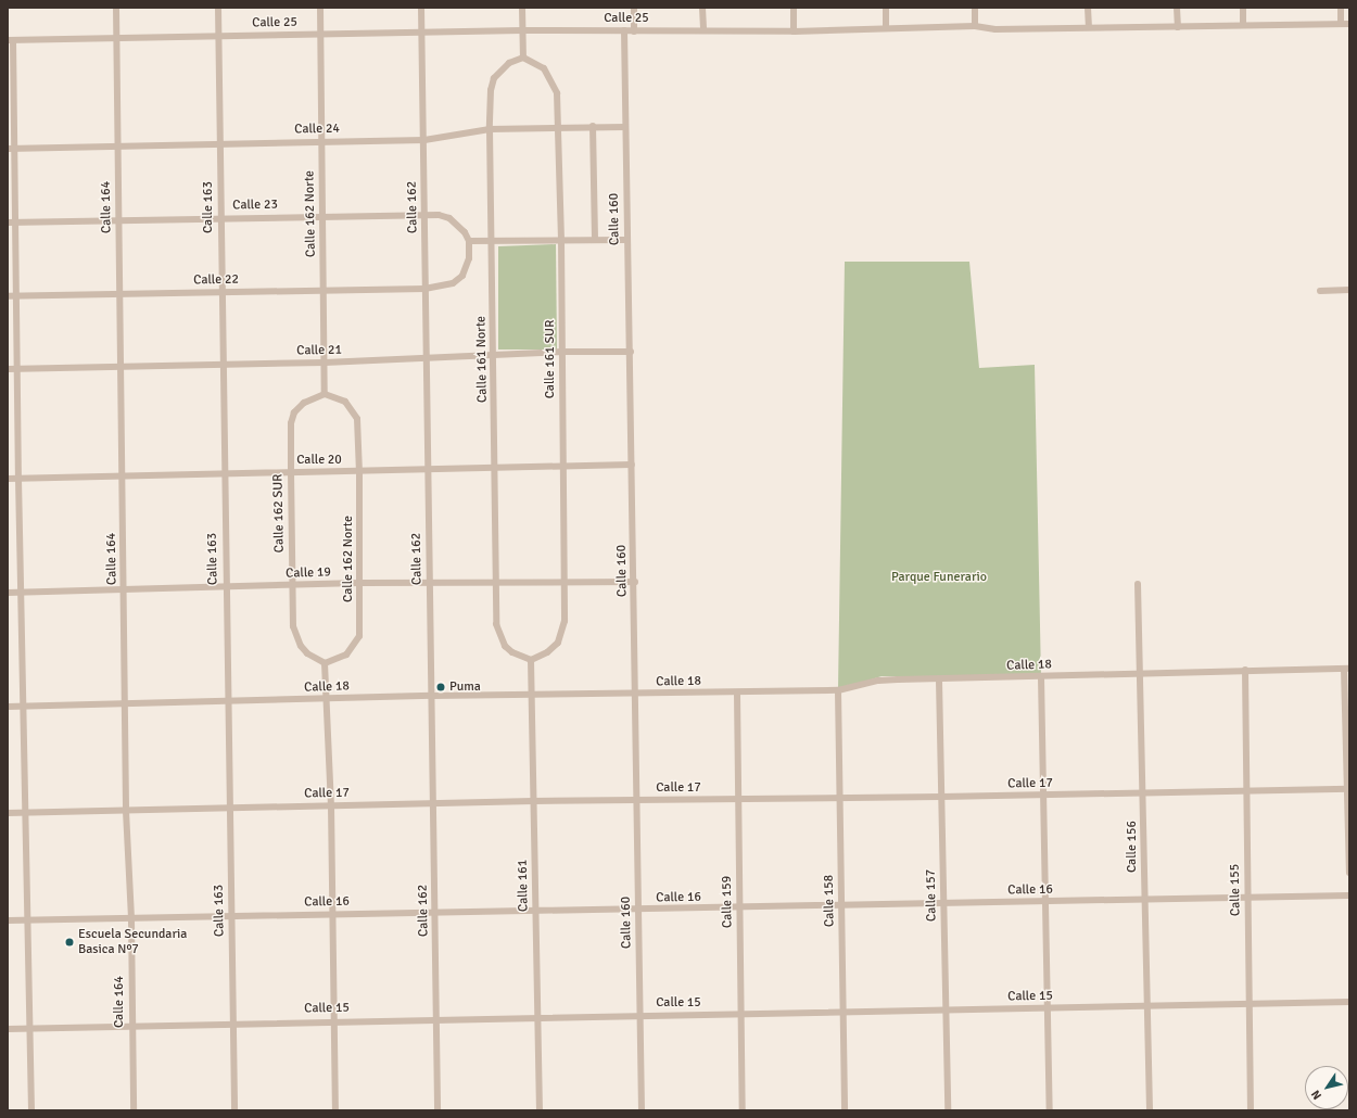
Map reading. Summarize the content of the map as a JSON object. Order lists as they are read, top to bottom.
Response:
{
  "streets": {
    "street": [
      "Calle 25",
      "Calle 24",
      "Calle 23",
      "Calle 164",
      "Calle 163",
      "Calle 162",
      "Calle 162 Norte",
      "Calle 160",
      "Calle 22",
      "Calle 21",
      "Calle 161 Norte",
      "Calle 161 SUR",
      "Calle 20",
      "Calle 162 SUR",
      "Calle 19",
      "Calle 18",
      "Calle 17",
      "Calle 156",
      "Calle 161",
      "Calle 16",
      "Calle 155",
      "Calle 157",
      "Calle 158",
      "Calle 159",
      "Calle 15"
    ]
  },
  "crossings": [
    ["Calle 25", "Calle 164"],
    ["Calle 25", "Calle 163"],
    ["Calle 25", "Calle 162"],
    ["Calle 25", "Calle 162 Norte"],
    ["Calle 25", "Calle 160"],
    ["Calle 24", "Calle 164"],
    ["Calle 24", "Calle 163"],
    ["Calle 24", "Calle 162"],
    ["Calle 24", "Calle 162 Norte"],
    ["Calle 24", "Calle 160"],
    ["Calle 24", "Calle 161 Norte"],
    ["Calle 24", "Calle 161 SUR"],
    ["Calle 23", "Calle 164"],
    ["Calle 23", "Calle 163"],
    ["Calle 23", "Calle 162"],
    ["Calle 23", "Calle 162 Norte"],
    ["Calle 23", "Calle 22"],
    ["Calle 164", "Calle 22"],
    ["Calle 164", "Calle 21"],
    ["Calle 164", "Calle 20"],
    ["Calle 164", "Calle 19"],
    ["Calle 164", "Calle 18"],
    ["Calle 164", "Calle 17"],
    ["Calle 164", "Calle 16"],
    ["Calle 164", "Calle 15"],
    ["Calle 163", "Calle 22"],
    ["Calle 163", "Calle 21"],
    ["Calle 163", "Calle 20"],
    ["Calle 163", "Calle 19"],
    ["Calle 163", "Calle 18"],
    ["Calle 163", "Calle 17"],
    ["Calle 163", "Calle 16"],
    ["Calle 163", "Calle 15"],
    ["Calle 162", "Calle 22"],
    ["Calle 162", "Calle 21"],
    ["Calle 162", "Calle 20"],
    ["Calle 162", "Calle 19"],
    ["Calle 162", "Calle 18"],
    ["Calle 162", "Calle 17"],
    ["Calle 162", "Calle 16"],
    ["Calle 162", "Calle 15"],
    ["Calle 162 Norte", "Calle 22"],
    ["Calle 162 Norte", "Calle 21"],
    ["Calle 162 Norte", "Calle 20"],
    ["Calle 162 Norte", "Calle 162 SUR"],
    ["Calle 162 Norte", "Calle 19"],
    ["Calle 160", "Calle 21"],
    ["Calle 160", "Calle 20"],
    ["Calle 160", "Calle 19"],
    ["Calle 160", "Calle 18"],
    ["Calle 160", "Calle 17"],
    ["Calle 160", "Calle 16"],
    ["Calle 160", "Calle 15"],
    ["Calle 21", "Calle 161 Norte"],
    ["Calle 21", "Calle 161 SUR"],
    ["Calle 161 Norte", "Calle 161 SUR"],
    ["Calle 161 Norte", "Calle 20"],
    ["Calle 161 Norte", "Calle 19"],
    ["Calle 161 Norte", "Calle 161"],
    ["Calle 161 SUR", "Calle 20"],
    ["Calle 161 SUR", "Calle 19"],
    ["Calle 161 SUR", "Calle 161"],
    ["Calle 20", "Calle 162 SUR"],
    ["Calle 162 SUR", "Calle 19"],
    ["Calle 18", "Calle 156"],
    ["Calle 18", "Calle 161"],
    ["Calle 18", "Calle 155"],
    ["Calle 18", "Calle 157"],
    ["Calle 18", "Calle 158"],
    ["Calle 18", "Calle 159"],
    ["Calle 17", "Calle 156"],
    ["Calle 17", "Calle 161"],
    ["Calle 17", "Calle 155"],
    ["Calle 17", "Calle 157"],
    ["Calle 17", "Calle 158"],
    ["Calle 17", "Calle 159"],
    ["Calle 156", "Calle 16"],
    ["Calle 156", "Calle 15"],
    ["Calle 161", "Calle 16"],
    ["Calle 161", "Calle 15"],
    ["Calle 16", "Calle 155"],
    ["Calle 16", "Calle 157"],
    ["Calle 16", "Calle 158"],
    ["Calle 16", "Calle 159"],
    ["Calle 155", "Calle 15"],
    ["Calle 157", "Calle 15"],
    ["Calle 158", "Calle 15"],
    ["Calle 159", "Calle 15"]
  ],
  "parks": ["Parque Funerario"],
  "places": ["Puma", "Escuela Secundaria Basica Nº7"],
  "north": "bottom left"
}
